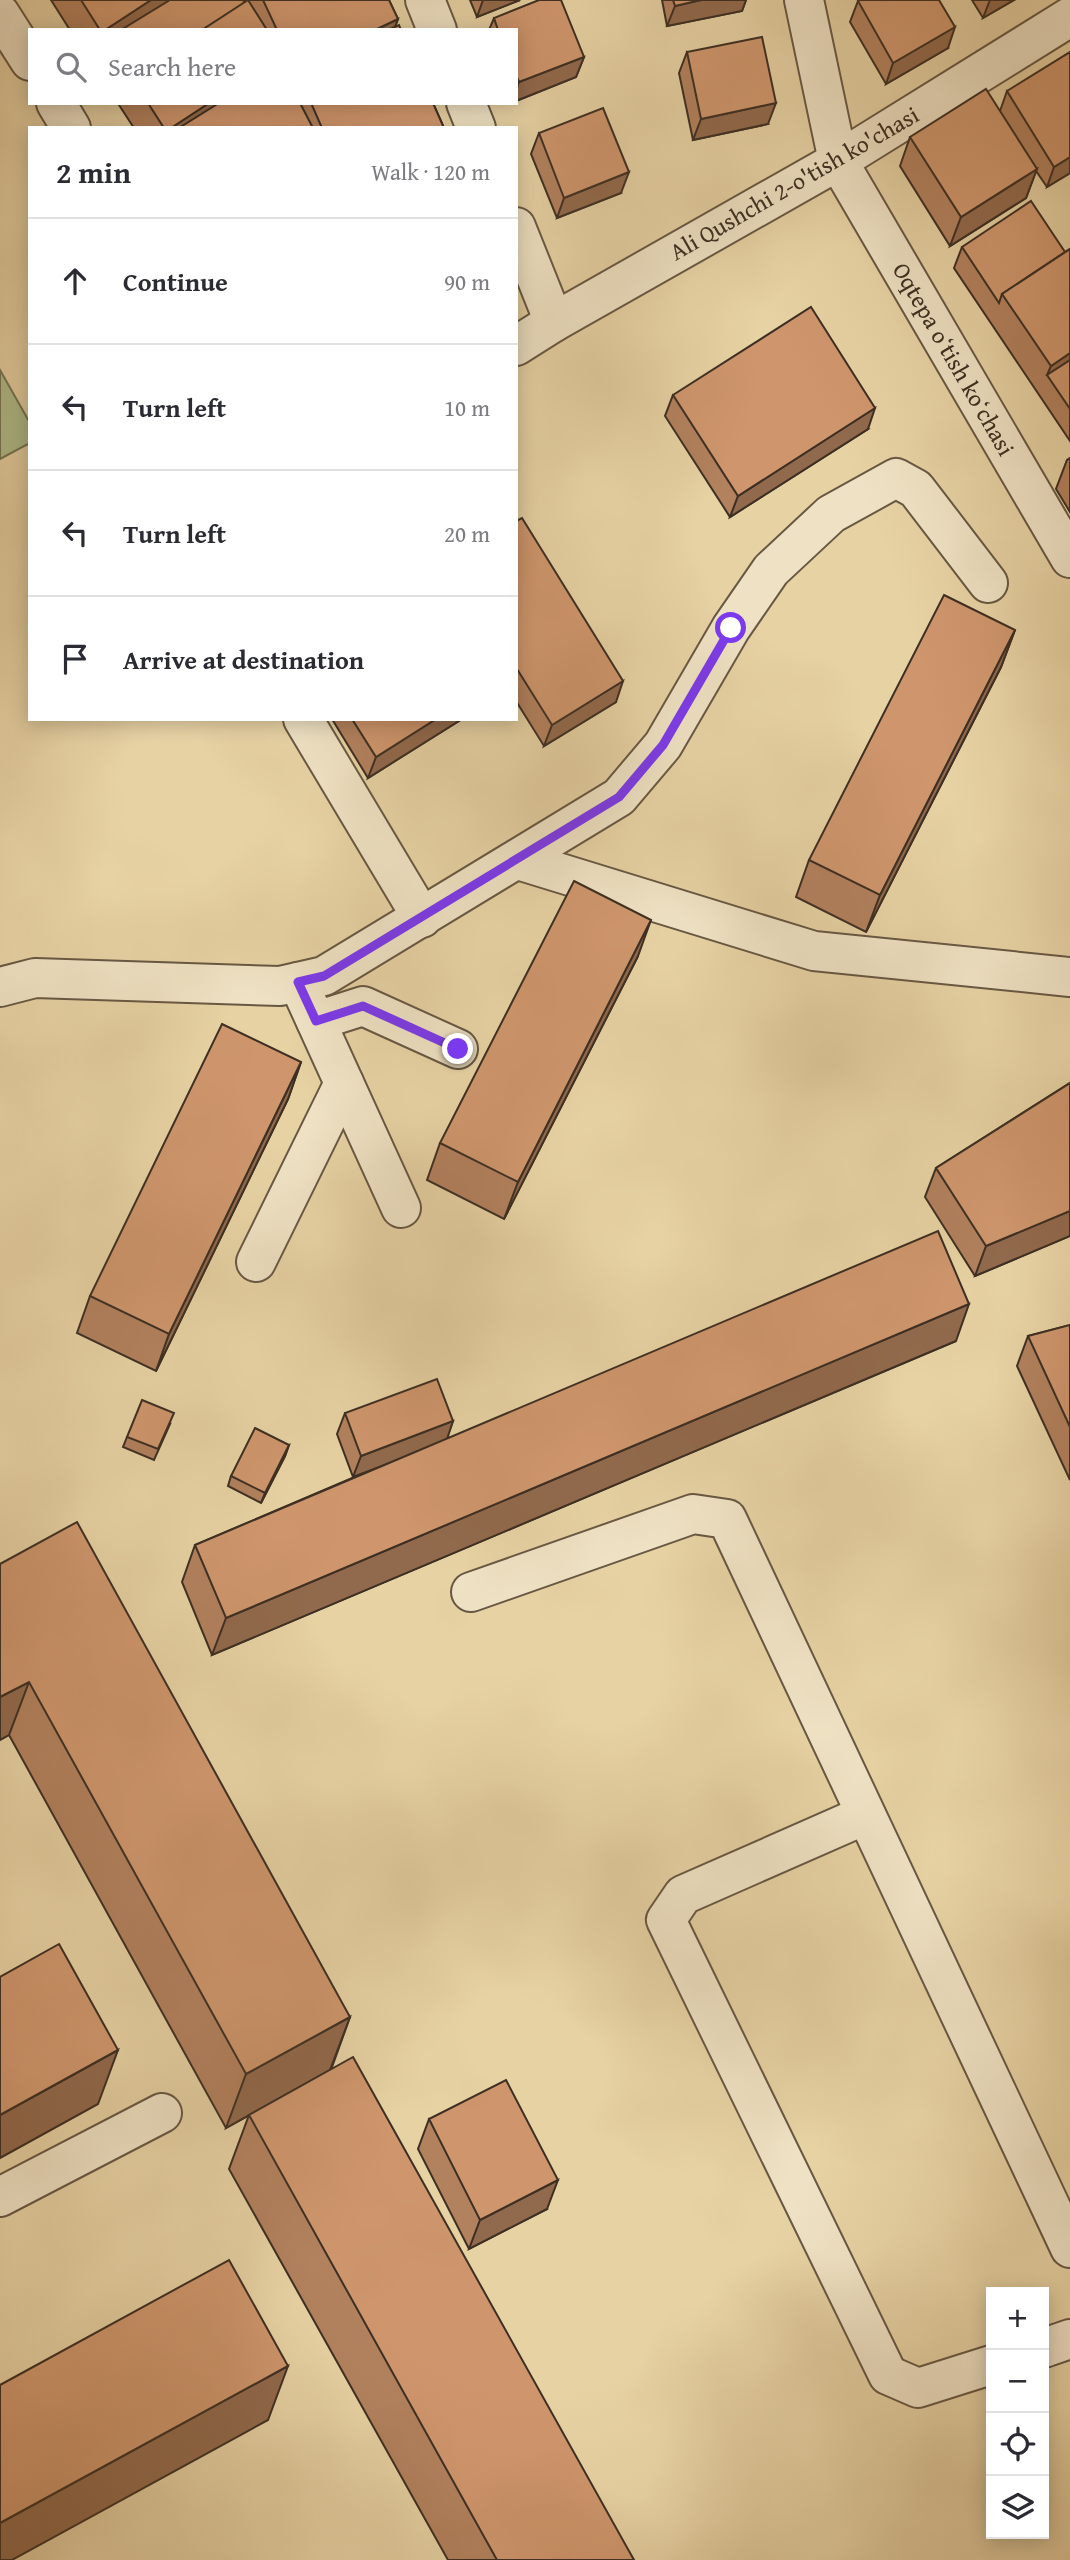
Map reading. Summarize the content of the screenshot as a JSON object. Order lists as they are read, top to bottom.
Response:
{
  "streets": {
    "street": ["Ali Qushchi 2-o'tish ko'chasi", "Oqtepa oʻtish koʻchasi"]
  },
  "crossings": [
    ["Ali Qushchi 2-o'tish ko'chasi", "Oqtepa oʻtish koʻchasi"]
  ],
  "page": {
    "search": "Search here",
    "heading": ["2 min", "Walk · 120 m"],
    "list": [
      ["Continue", "90 m"],
      ["Turn left", "10 m"],
      ["Turn left", "20 m"],
      "Arrive at destination"
    ],
    "map_buttons": ["+", "−"]
  }
}
